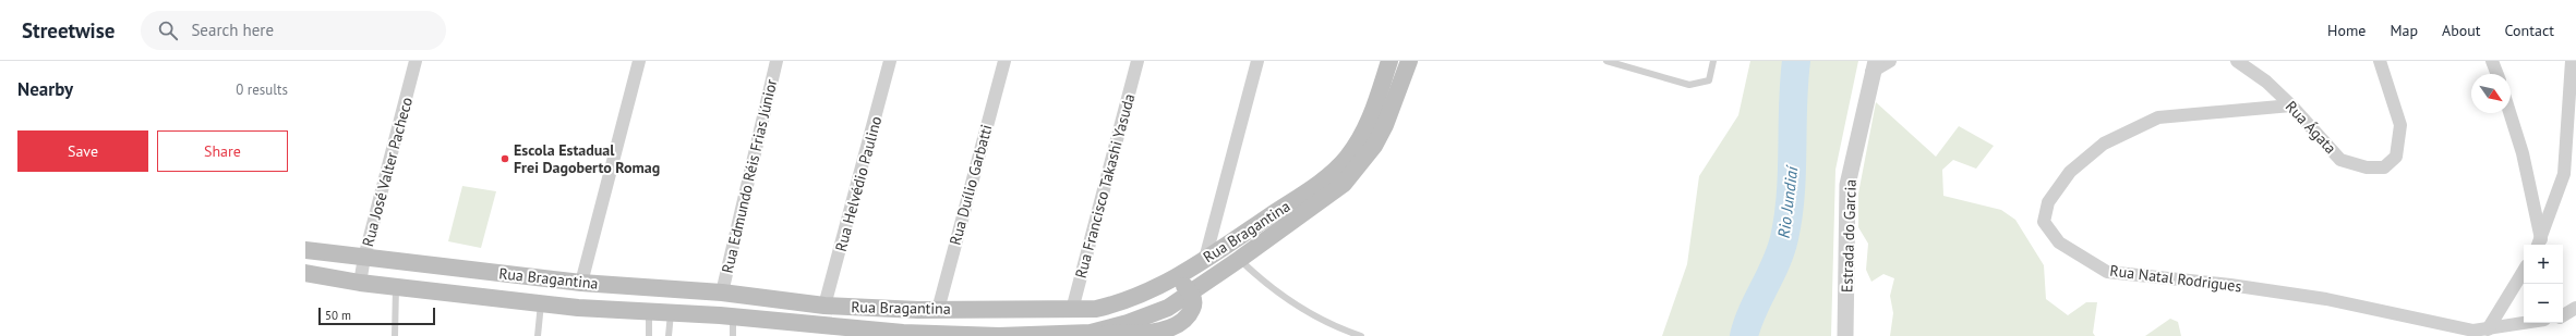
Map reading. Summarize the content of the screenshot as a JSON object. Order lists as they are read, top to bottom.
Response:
{
  "streets": {
    "main road": ["Rua Bragantina"],
    "street": [
      "Rua Ágata",
      "Rua José Valter Pacheco",
      "Rua Edmundo Réis Frias Júnior",
      "Rua Helvédio Paulino",
      "Rua Duílio Garbatti",
      "Rua Francisco Takashi Yasuda",
      "Estrada do Garcia",
      "Rua Natal Rodrigues"
    ]
  },
  "crossings": [
    ["Rua Ágata", "Rua Natal Rodrigues"],
    ["Rua José Valter Pacheco", "Rua Bragantina"],
    ["Rua Edmundo Réis Frias Júnior", "Rua Bragantina"],
    ["Rua Helvédio Paulino", "Rua Bragantina"],
    ["Rua Duílio Garbatti", "Rua Bragantina"],
    ["Rua Francisco Takashi Yasuda", "Rua Bragantina"]
  ],
  "water": ["Rio Jundiaí"],
  "places": ["Escola Estadual Frei Dagoberto Romag"],
  "scale_bar": "50 m",
  "north": "bottom right",
  "page": {
    "header": "Streetwise",
    "search": "Search here",
    "nav": [
      "Home",
      "Map",
      "About",
      "Contact"
    ],
    "heading": ["Nearby", "0 results"],
    "buttons": ["Save", "Share"],
    "map_buttons": ["+", "−"],
    "scale": "50 m"
  }
}
